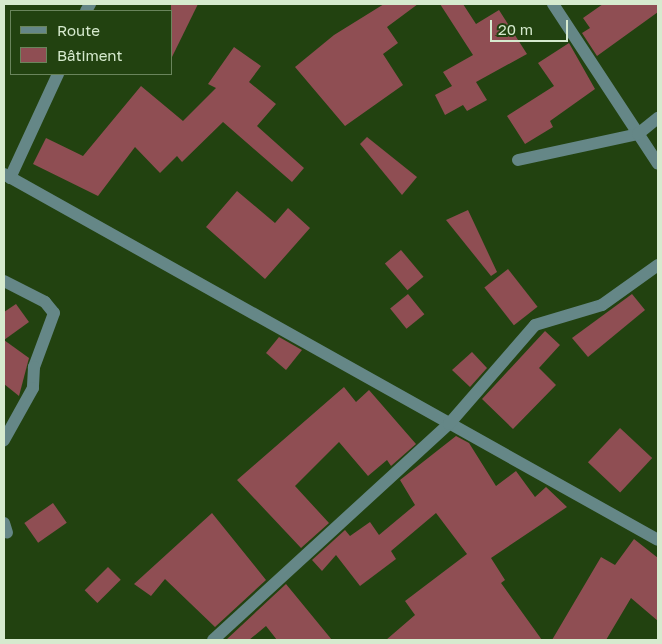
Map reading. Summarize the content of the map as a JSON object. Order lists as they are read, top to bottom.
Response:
{
  "legend": ["Route", "Bâtiment"],
  "scale_bar": "20 m"
}
